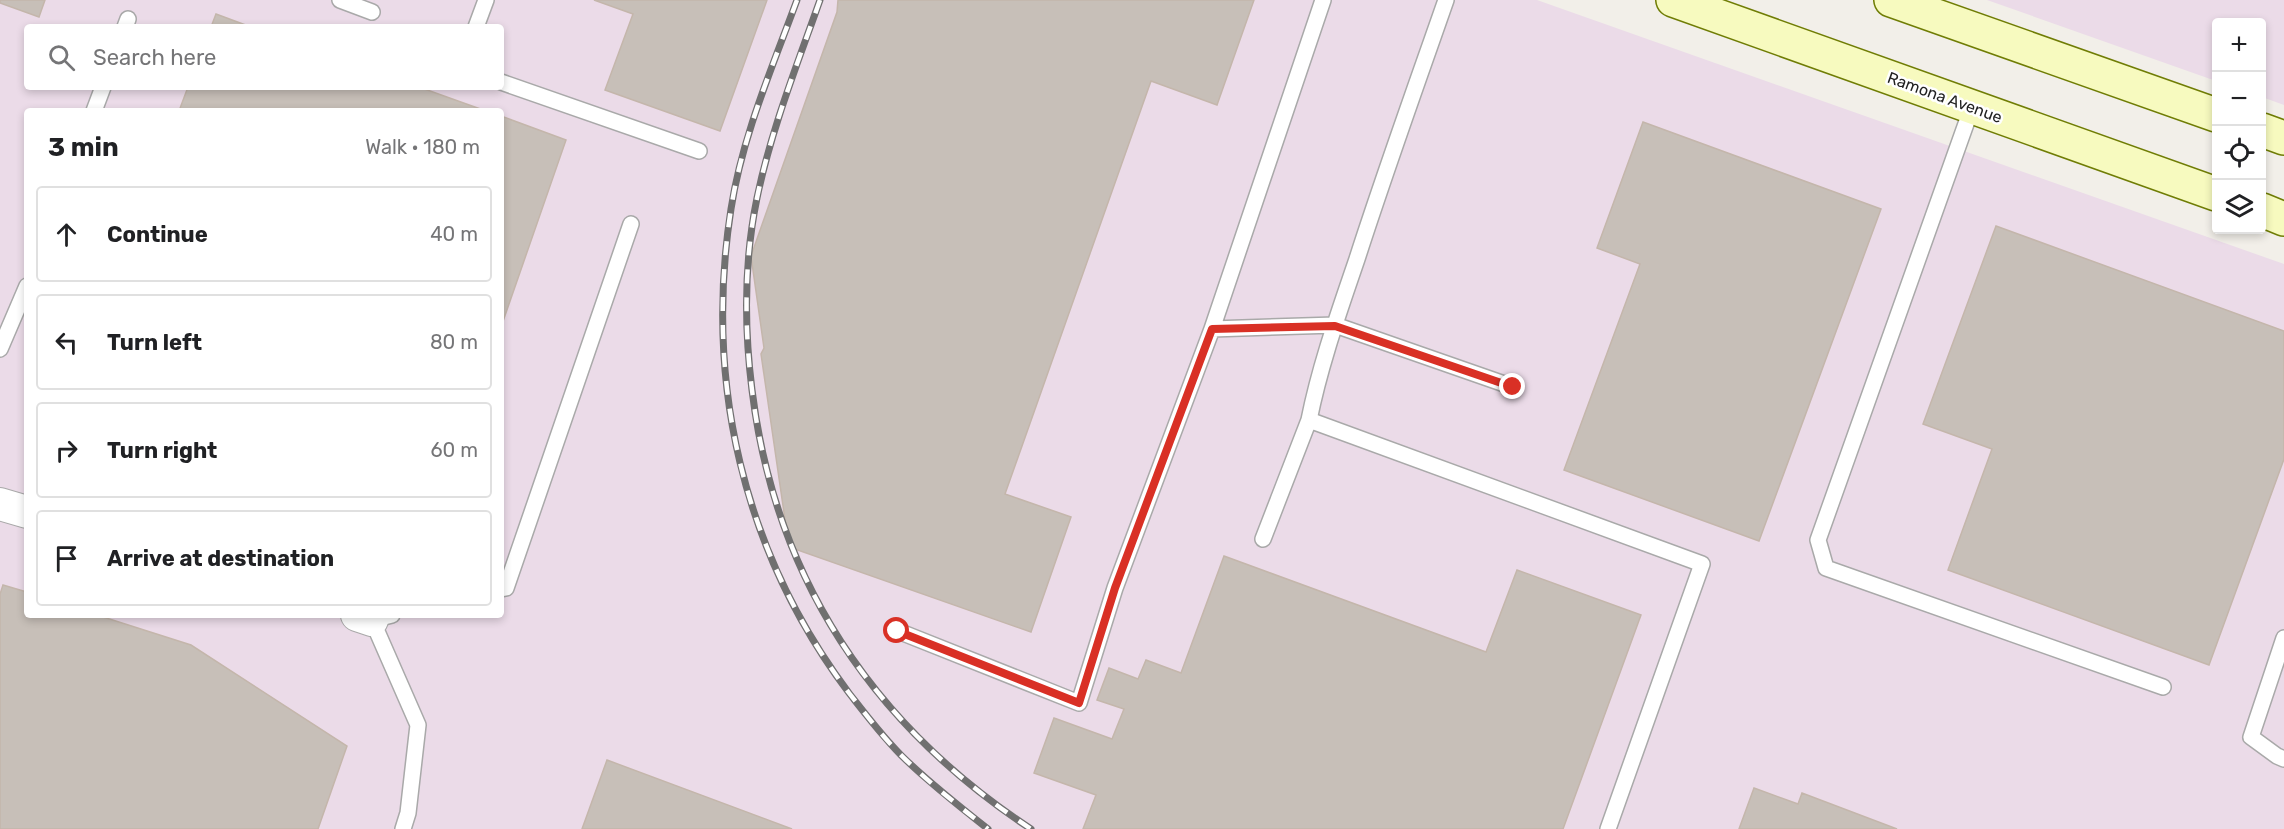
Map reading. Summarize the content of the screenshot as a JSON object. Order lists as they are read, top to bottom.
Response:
{
  "streets": {
    "main road": ["Ramona Avenue"]
  },
  "page": {
    "map_buttons": ["+", "−"],
    "search": "Search here",
    "heading": ["3 min", "Walk · 180 m"],
    "list": [
      ["Continue", "40 m"],
      ["Turn left", "80 m"],
      ["Turn right", "60 m"],
      "Arrive at destination"
    ]
  }
}
